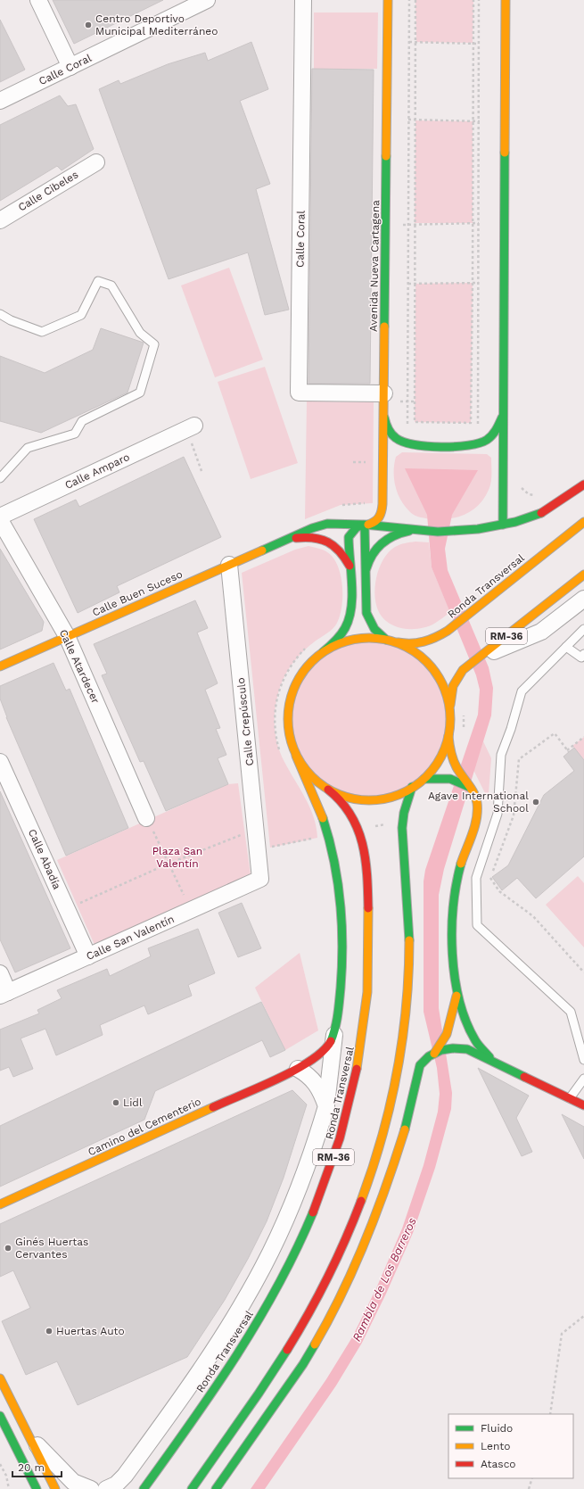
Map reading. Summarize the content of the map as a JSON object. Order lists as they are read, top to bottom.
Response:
{
  "streets": {
    "main road": [
      "Avenida Nueva Cartagena",
      "Ronda Transversal",
      "Calle Buen Suceso",
      "RM-36",
      "Camino del Cementerio"
    ],
    "street": [
      "Calle Coral",
      "Calle Cibeles",
      "Calle Amparo",
      "Calle Atardecer",
      "Calle Crepúsculo",
      "Calle Abadía",
      "Calle San Valentín"
    ]
  },
  "crossings": [
    ["Calle Coral", "Avenida Nueva Cartagena"],
    ["Avenida Nueva Cartagena", "Calle Buen Suceso"],
    ["Ronda Transversal", "RM-36"],
    ["Calle Buen Suceso", "Calle Atardecer"],
    ["Calle Buen Suceso", "Calle Crepúsculo"],
    ["RM-36", "Camino del Cementerio"],
    ["Calle Crepúsculo", "Calle San Valentín"],
    ["Calle Abadía", "Calle San Valentín"]
  ],
  "water": ["Rambla de Los Barreros"],
  "parks": ["Plaza San Valentín"],
  "places": [
    "Centro Deportivo Municipal Mediterráneo",
    "Agave International School",
    "Lidl",
    "Ginés Huertas Cervantes",
    "Huertas Auto"
  ],
  "legend": ["Fluido", "Lento", "Atasco"],
  "scale_bar": "20 m"
}
